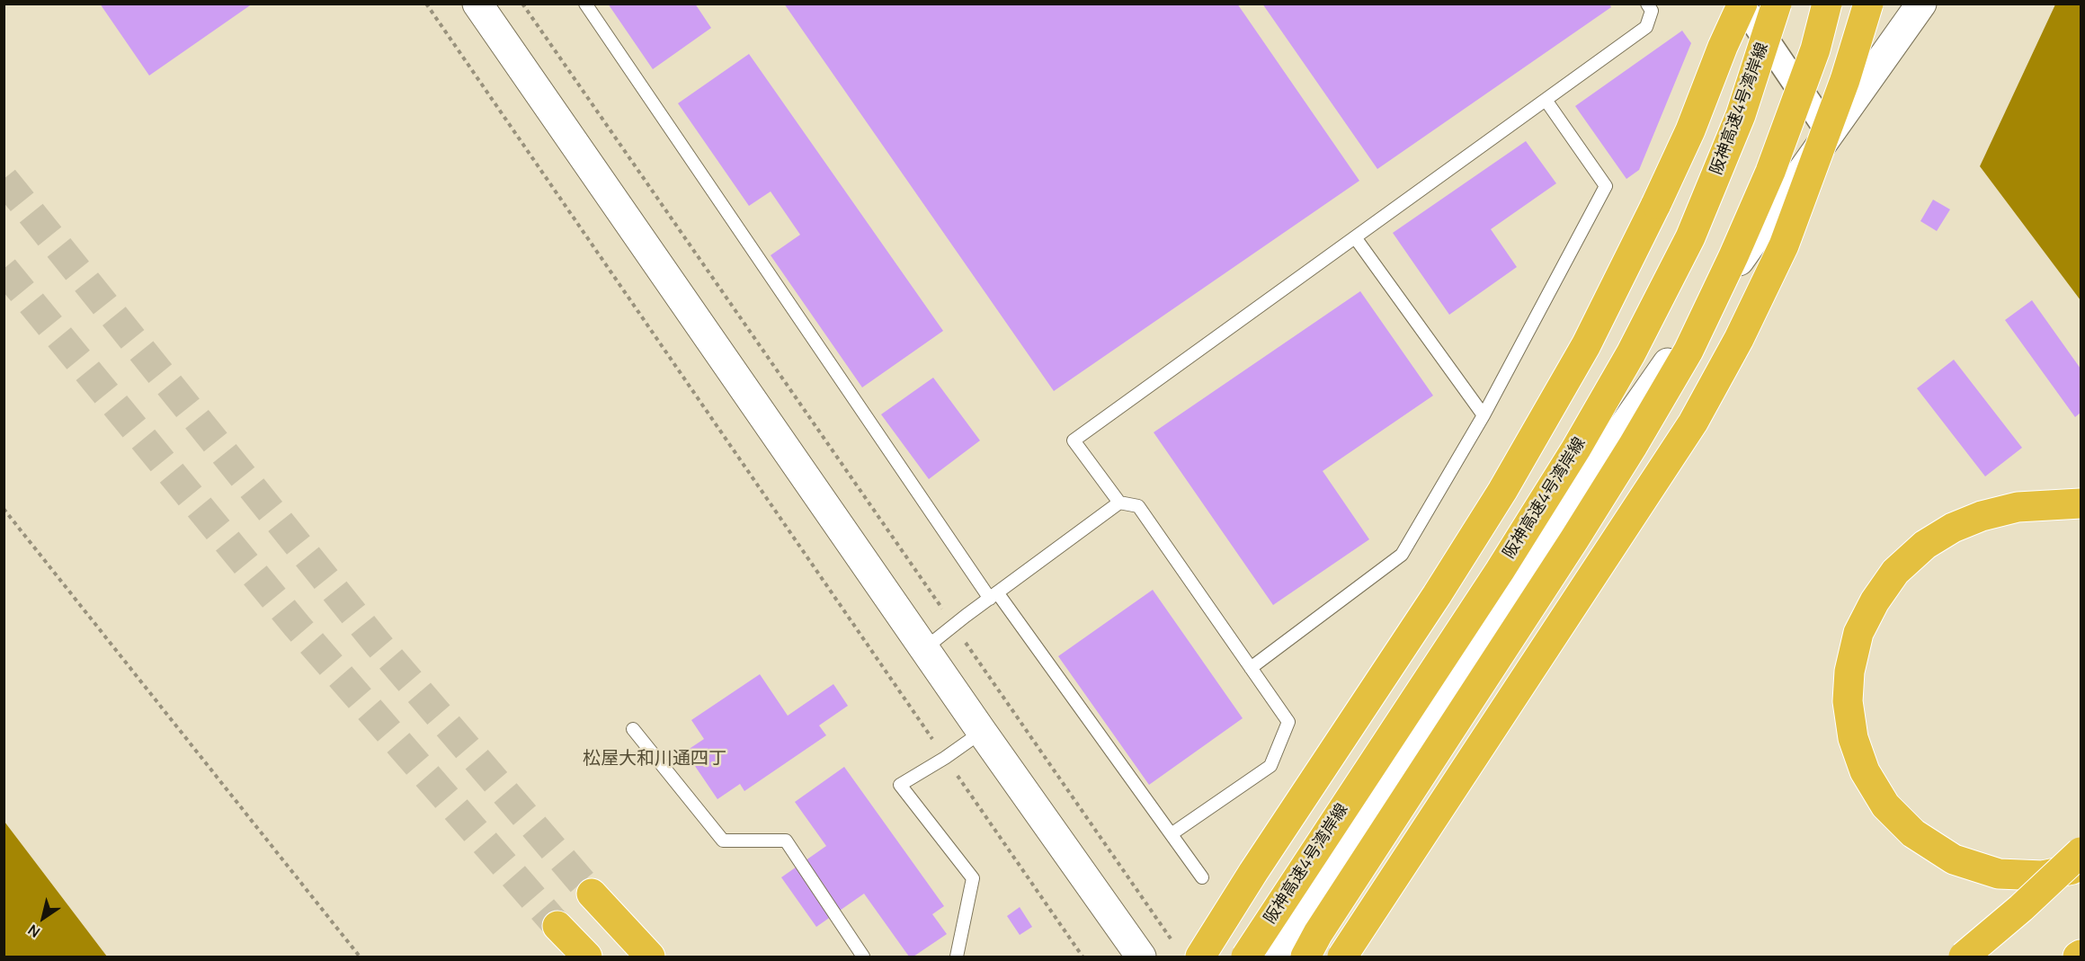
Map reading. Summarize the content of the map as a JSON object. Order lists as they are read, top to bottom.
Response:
{
  "streets": {
    "highway": ["阪神高速4号湾岸線"]
  },
  "districts": ["松屋大和川通四丁"],
  "north": "bottom left"
}
